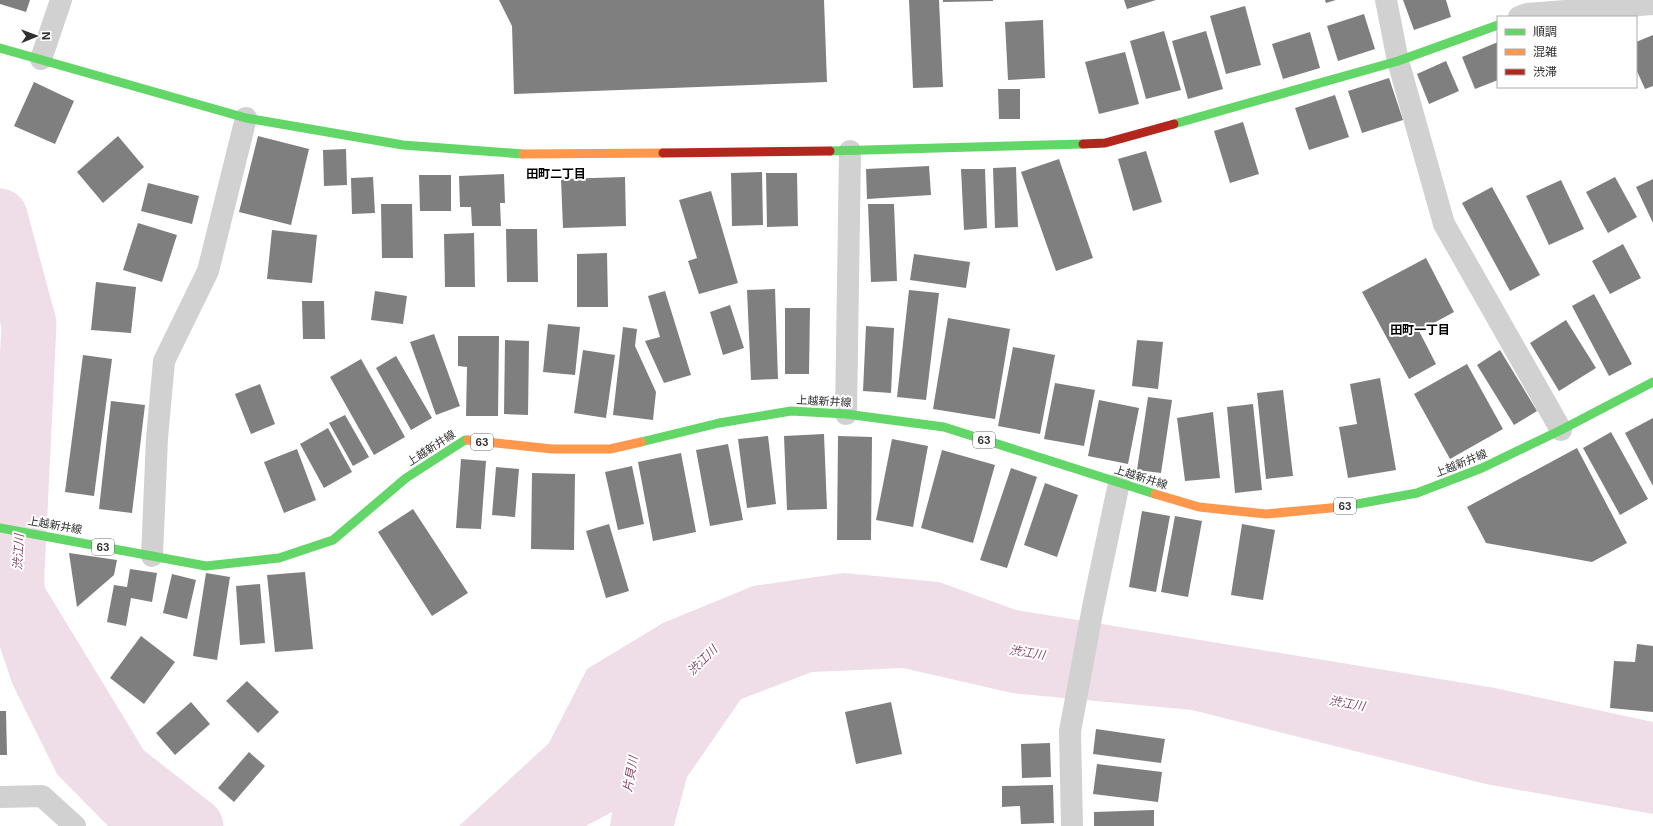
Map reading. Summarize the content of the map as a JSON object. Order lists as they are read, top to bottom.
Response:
{
  "streets": {
    "main road": ["上越新井線", "63"]
  },
  "districts": ["田町二丁目", "田町一丁目"],
  "water": ["渋江川", "片貝川"],
  "legend": ["順調", "混雑", "渋滞"],
  "north": "right"
}
